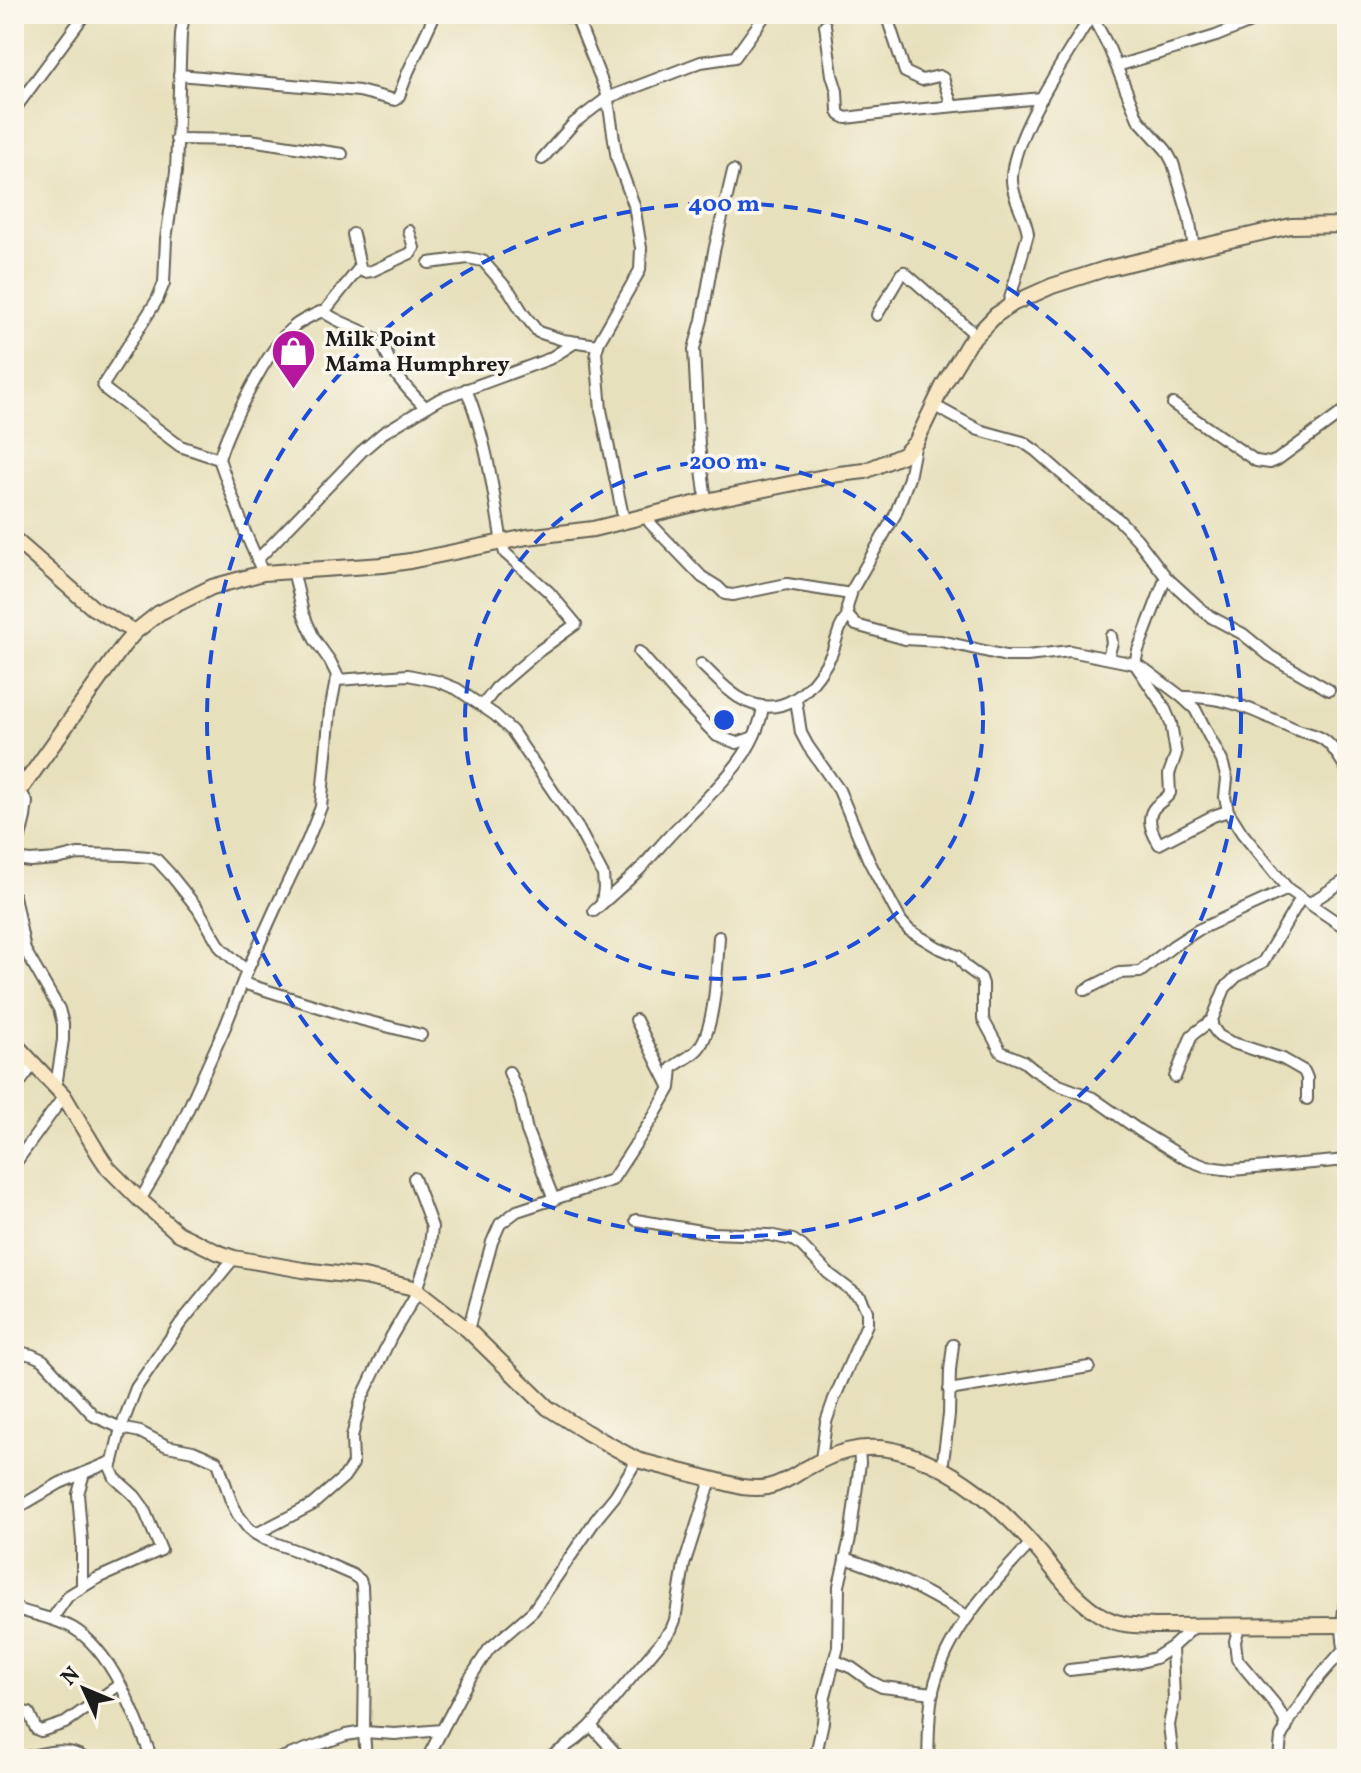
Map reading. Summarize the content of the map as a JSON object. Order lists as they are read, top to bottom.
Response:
{
  "places": {
    "shop": ["Milk Point Mama Humphrey"]
  },
  "north": "top left",
  "rings": ["400 m", "200 m"]
}
